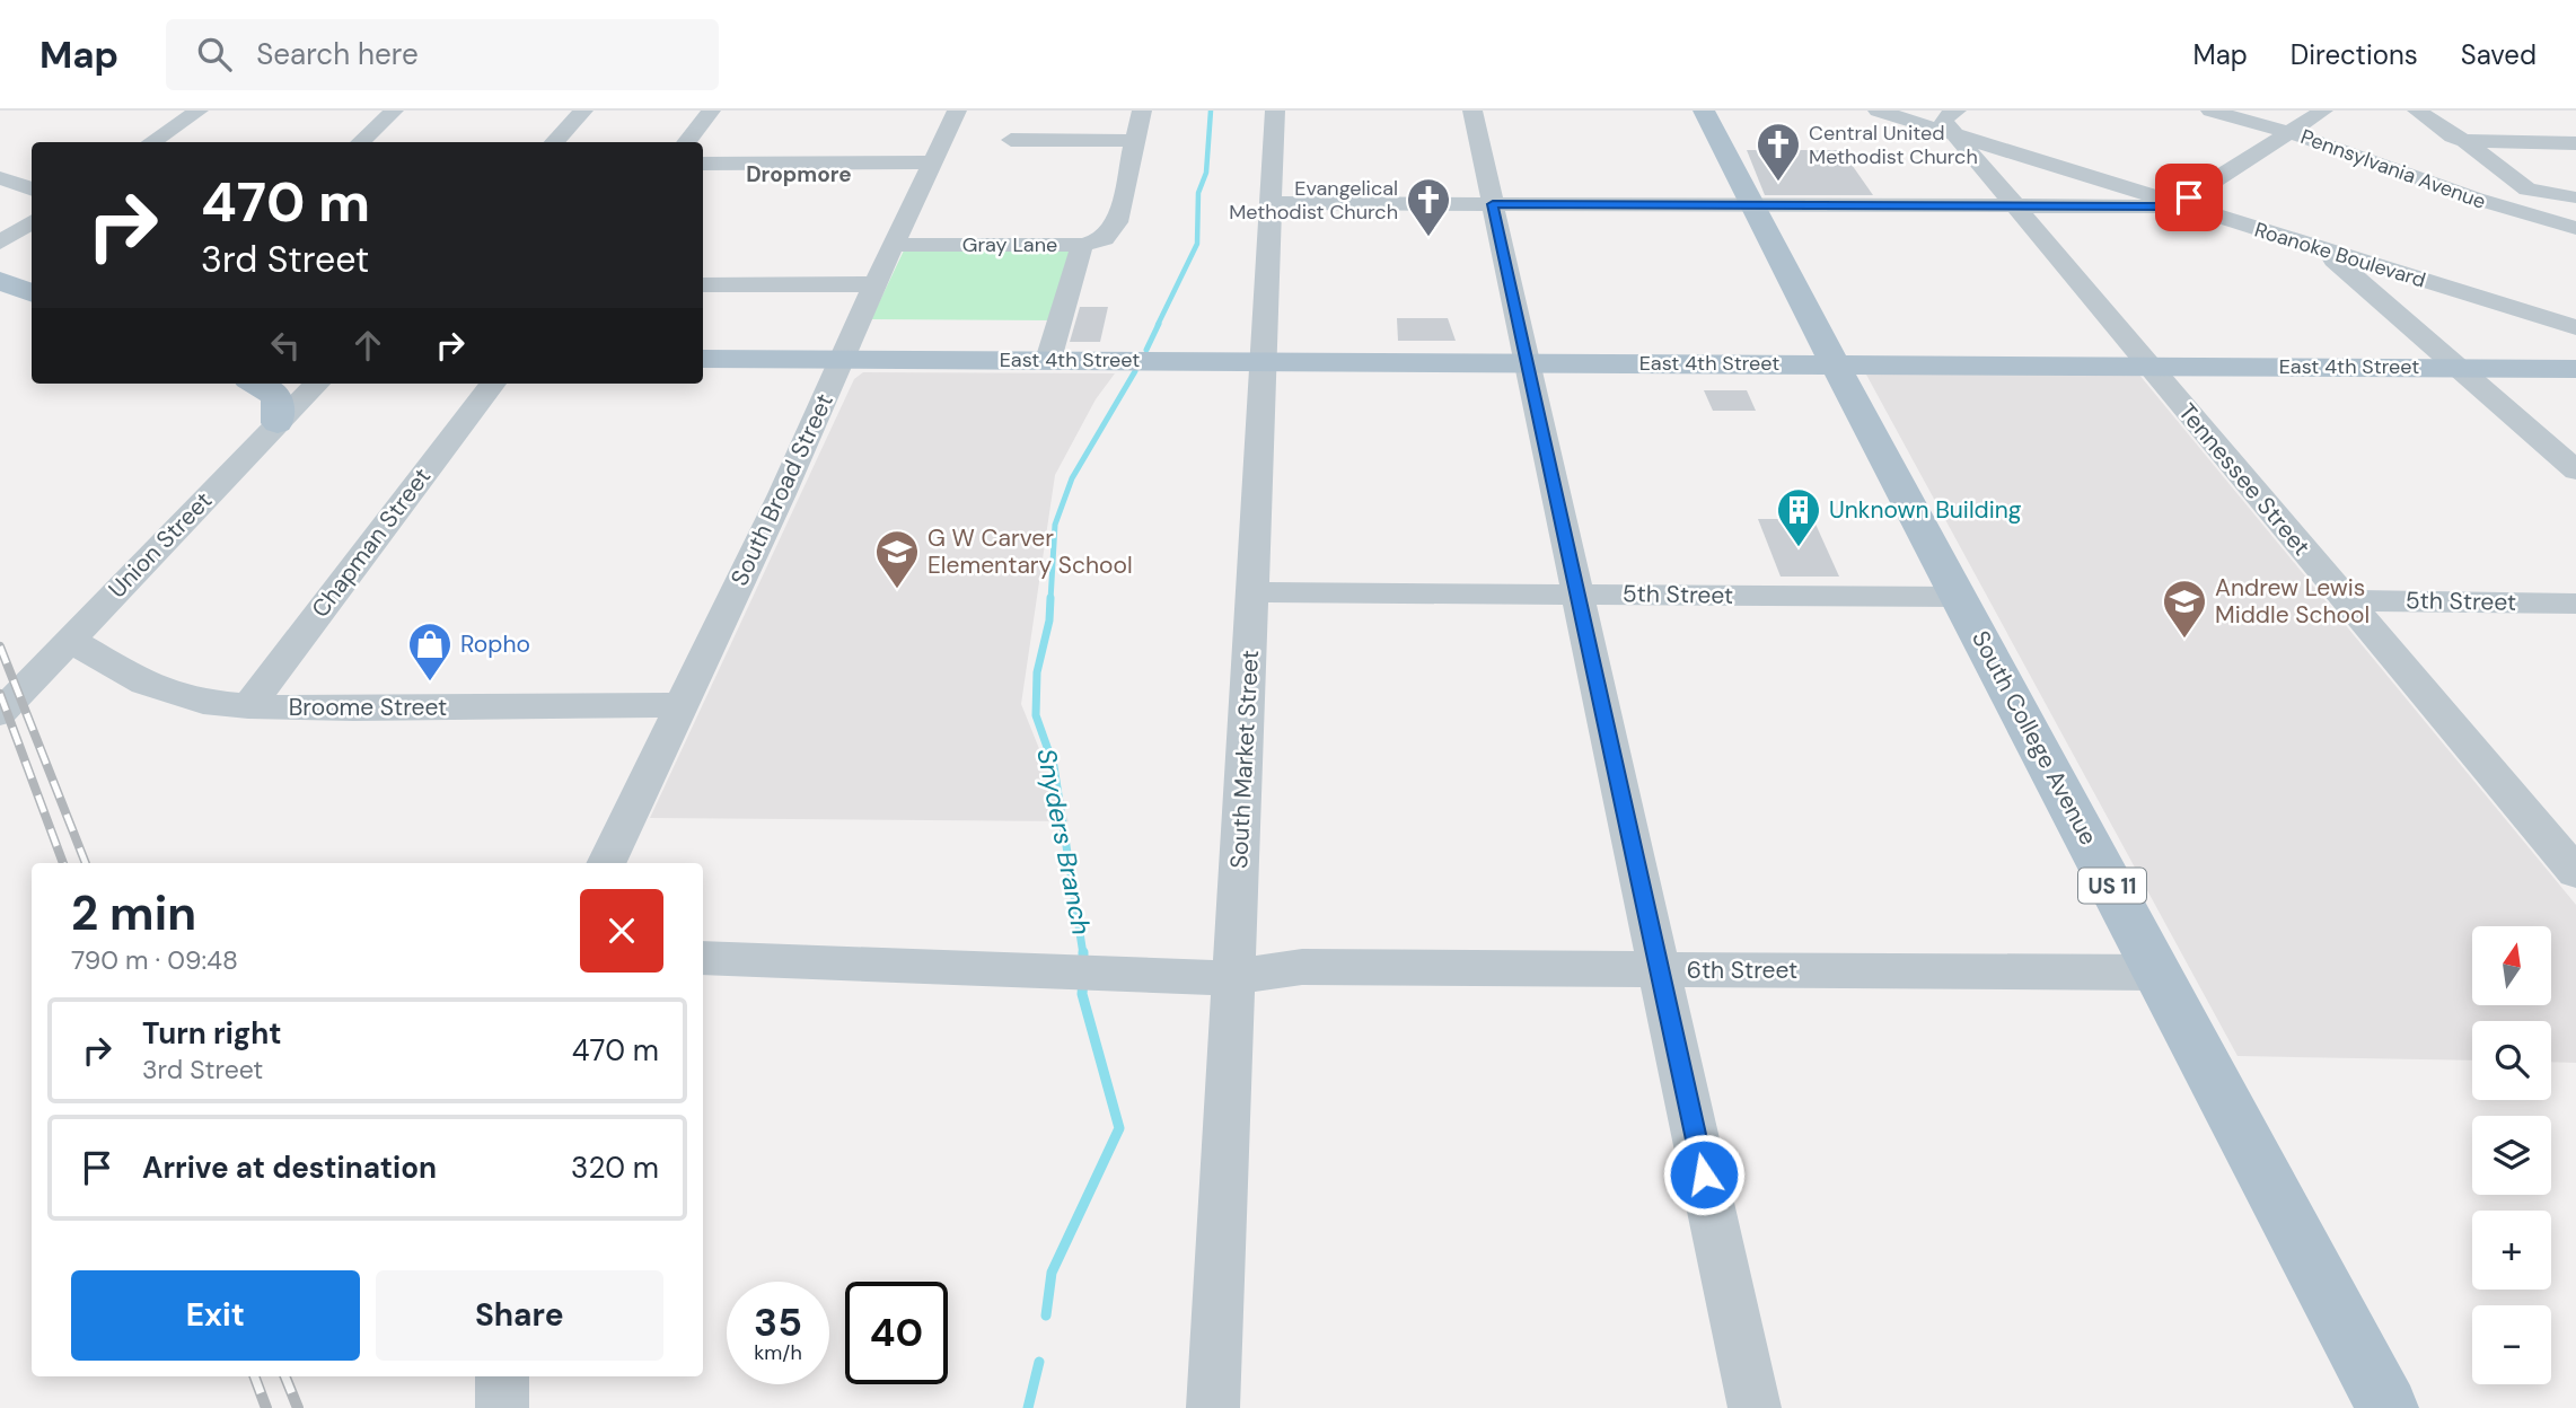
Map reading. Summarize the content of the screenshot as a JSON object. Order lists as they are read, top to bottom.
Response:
{
  "streets": {
    "main road": ["East 4th Street", "South College Avenue", "US 11"],
    "street": [
      "Pennsylvania Avenue",
      "Gray Lane",
      "Roanoke Boulevard",
      "Tennessee Street",
      "South Broad Street",
      "Chapman Street",
      "Union Street",
      "5th Street",
      "Broome Street",
      "South Market Street",
      "6th Street"
    ]
  },
  "crossings": [
    ["Gray Lane", "South Broad Street"],
    ["Roanoke Boulevard", "Tennessee Street"],
    ["East 4th Street", "Tennessee Street"],
    ["East 4th Street", "South Broad Street"],
    ["East 4th Street", "South College Avenue"],
    ["East 4th Street", "South Market Street"],
    ["Tennessee Street", "5th Street"],
    ["South Broad Street", "Broome Street"],
    ["Chapman Street", "Broome Street"],
    ["Union Street", "Broome Street"],
    ["5th Street", "South College Avenue"],
    ["5th Street", "South Market Street"],
    ["South College Avenue", "6th Street"],
    ["South Market Street", "6th Street"]
  ],
  "districts": ["Dropmore"],
  "water": ["Snyders Branch"],
  "places": {
    "church": ["Central United Methodist Church", "Evangelical Methodist Church"],
    "building": ["Unknown Building"],
    "school or university": ["G W Carver Elementary School", "Andrew Lewis Middle School"],
    "shop": ["Ropho"]
  },
  "north": "top",
  "page": {
    "header": "Map",
    "search": "Search here",
    "nav": ["Map", "Directions", "Saved"],
    "turn": ["470 m", "3rd Street"],
    "heading": ["2 min", "790 m · 09:48"],
    "map_buttons": ["+", "−"],
    "list": [
      {
        "name": "Turn right",
        "note": "3rd Street",
        "value": "470 m"
      },
      {
        "name": "Arrive at destination",
        "value": "320 m"
      }
    ],
    "buttons": ["Exit", "Share"],
    "speed": "35 km/h",
    "limit": "40"
  }
}
